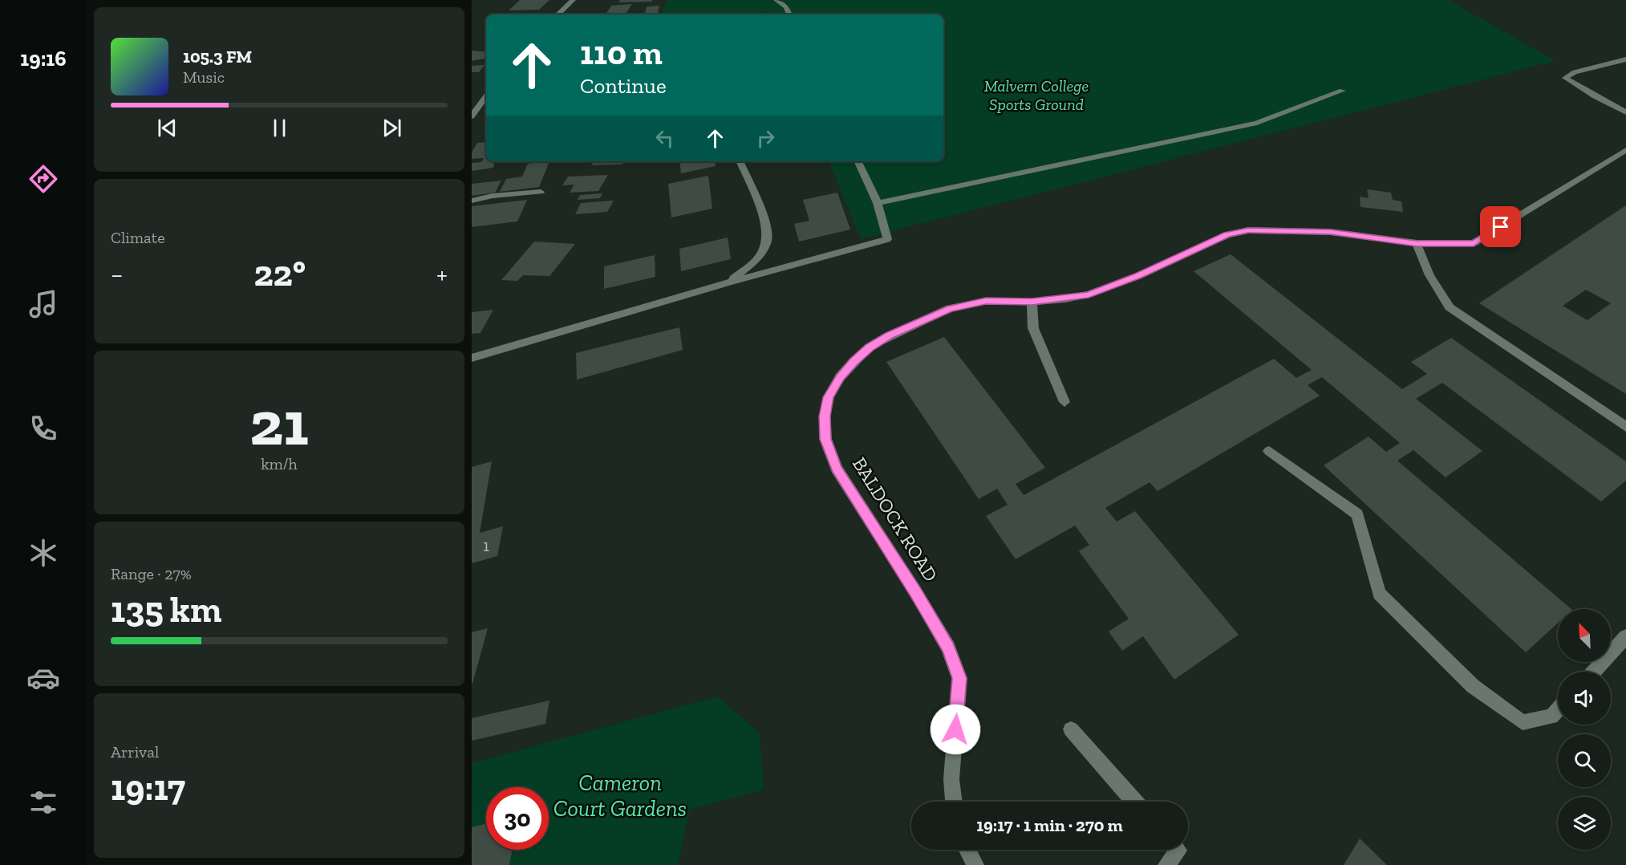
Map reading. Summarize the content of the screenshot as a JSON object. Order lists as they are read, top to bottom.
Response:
{
  "streets": {
    "street": ["BALDOCK ROAD"]
  },
  "parks": ["Malvern College Sports Ground", "Cameron Court Gardens"],
  "house_numbers": ["1"],
  "north": "top left",
  "page": {
    "tabs": "19:16",
    "turn": ["110 m", "Continue"],
    "song": ["105.3 FM", "Music"],
    "tile": [
      "Climate",
      ["21", "km/h"],
      ["Range · 27%", "135 km"],
      ["Arrival", "19:17"]
    ],
    "heat": ["−", "22°", "+"],
    "limit": "30",
    "trip": "19:17 · 1 min · 270 m"
  }
}
